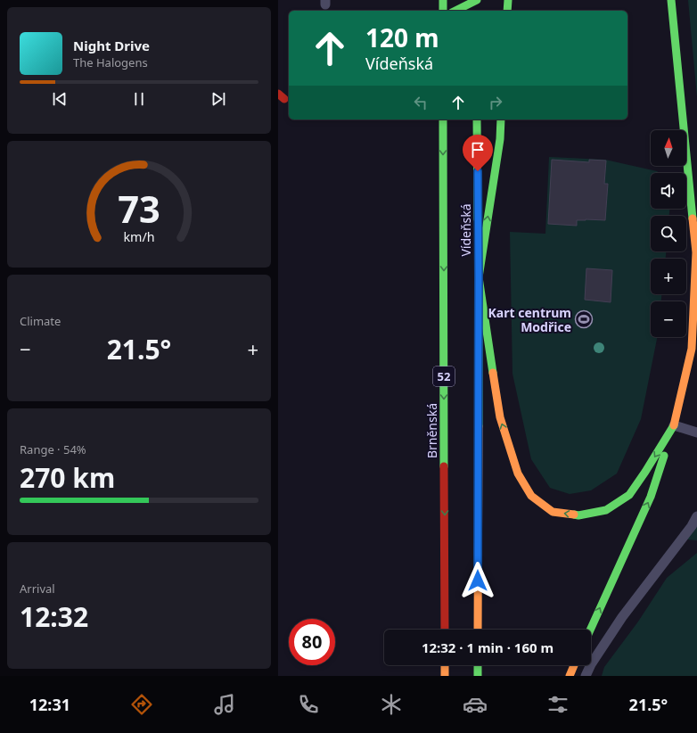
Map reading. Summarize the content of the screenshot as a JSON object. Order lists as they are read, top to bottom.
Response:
{
  "streets": {
    "main road": ["Vídeňská", "52", "Brněnská"]
  },
  "places": {
    "sports": ["Kart centrum Modřice"]
  },
  "north": "top",
  "page": {
    "turn": ["120 m", "Vídeňská"],
    "song": ["Night Drive", "The Halogens"],
    "map_buttons": ["+", "−"],
    "tile": [
      "Climate",
      ["Range · 54%", "270 km"],
      ["Arrival", "12:32"]
    ],
    "heat": ["−", "21.5°", "+"],
    "limit": "80",
    "trip": "12:32 · 1 min · 160 m",
    "tabs": ["12:31", "21.5°"],
    "gauge": ["73", "km/h"]
  }
}
